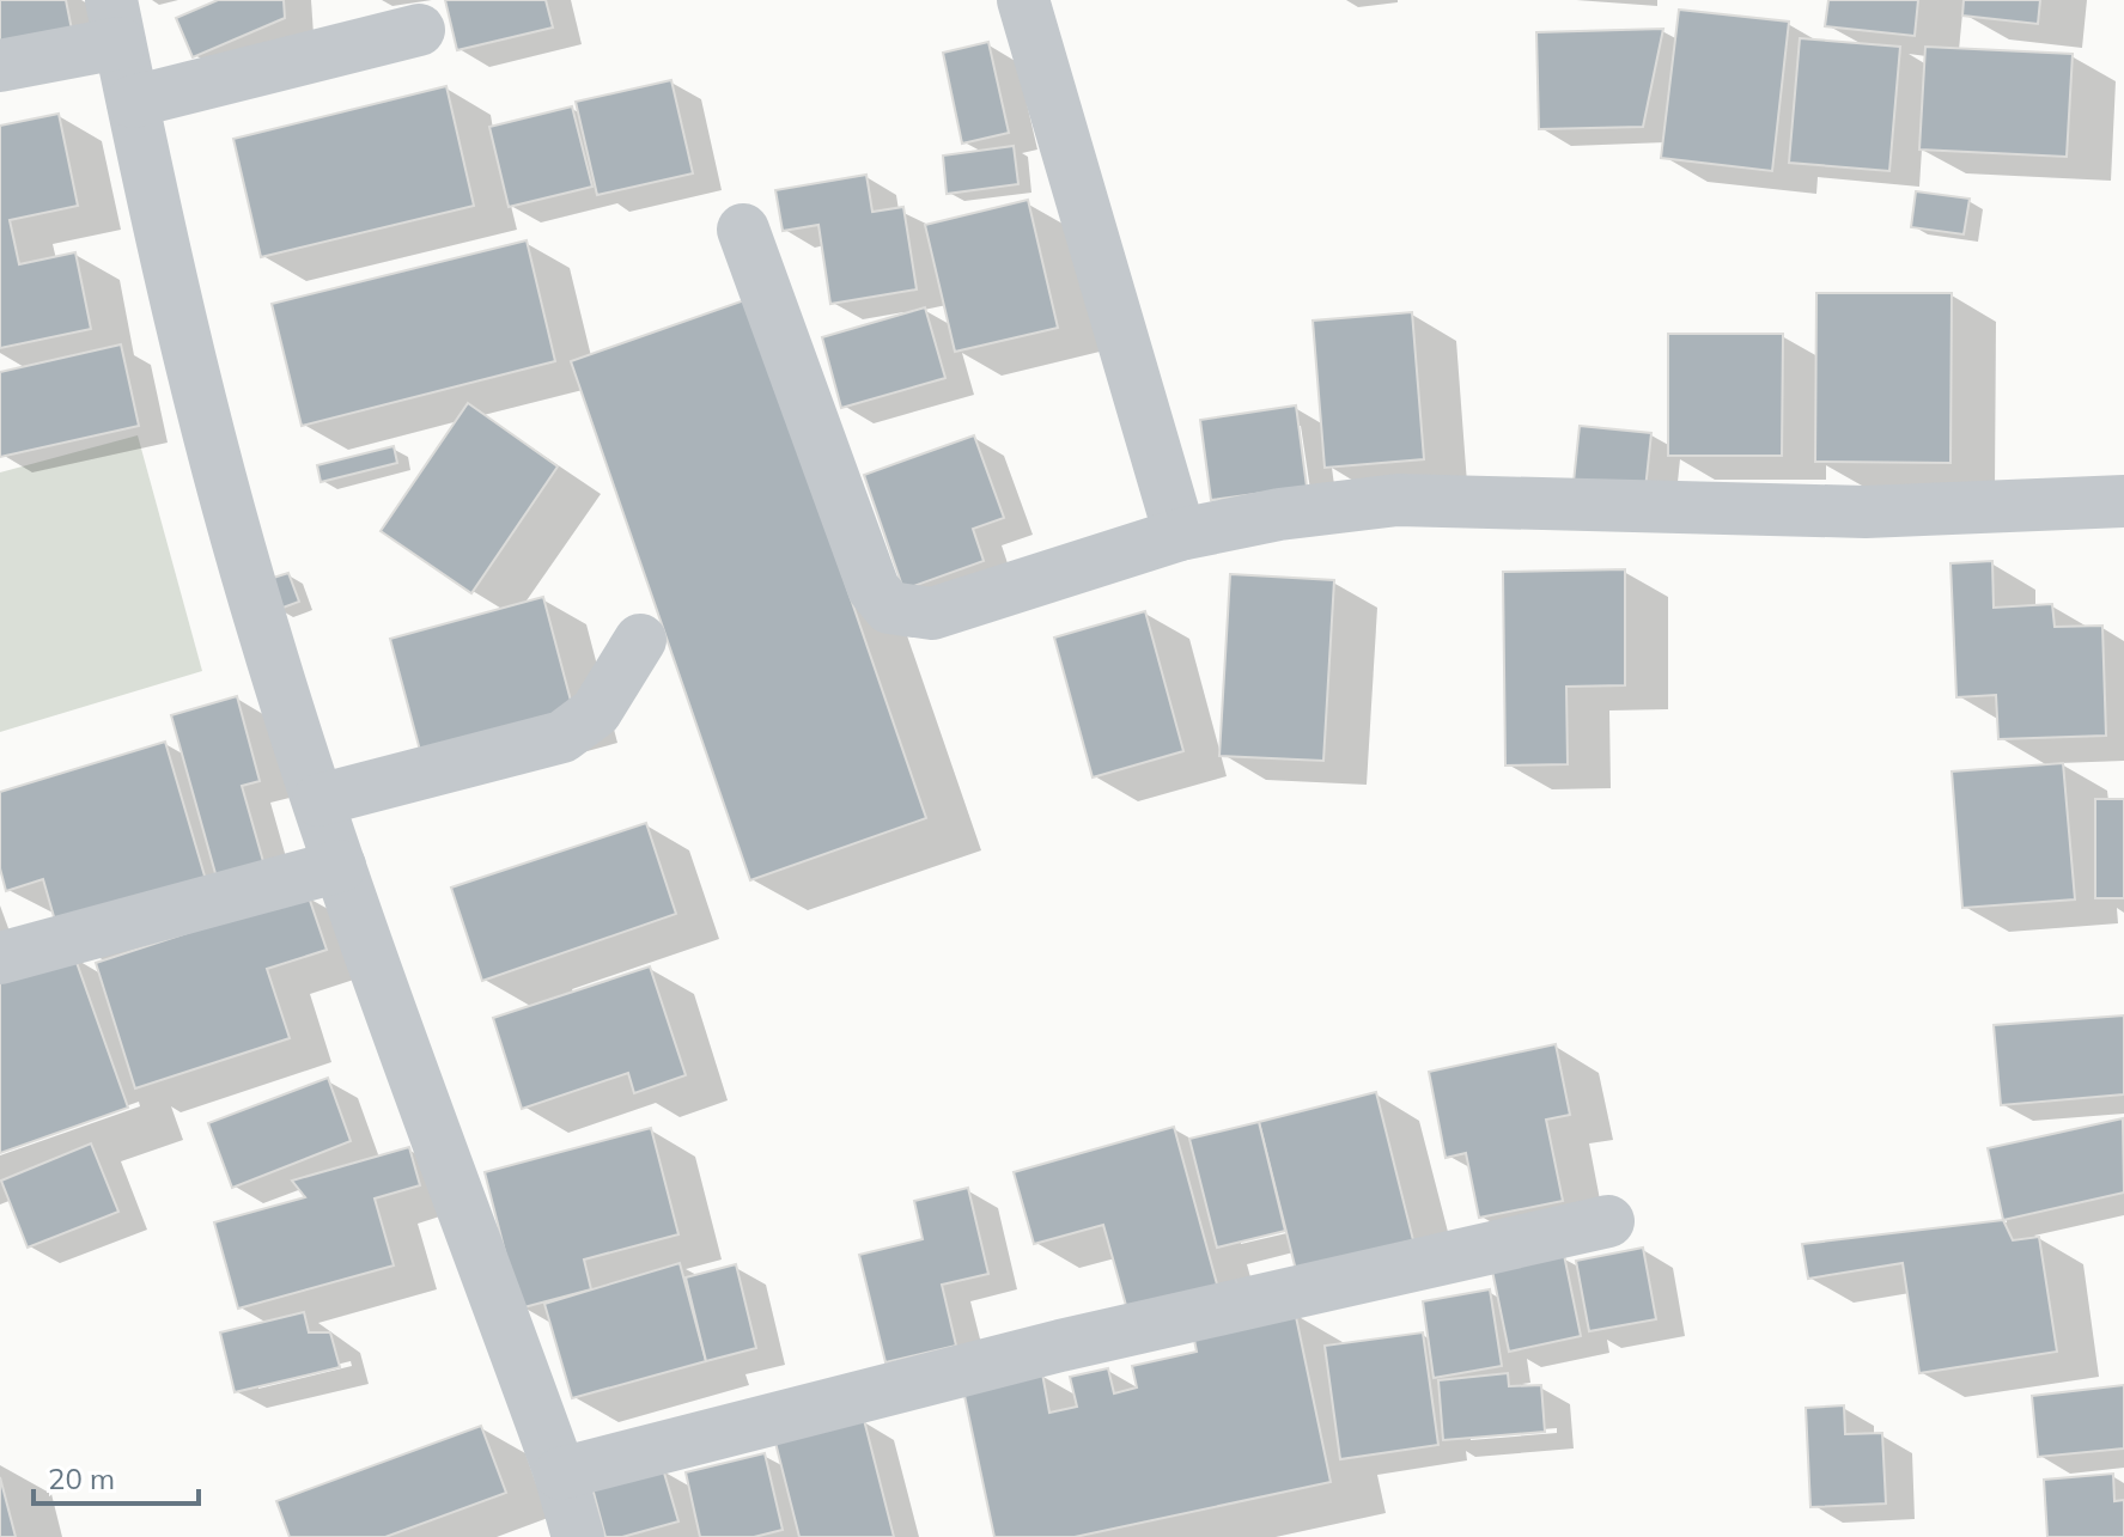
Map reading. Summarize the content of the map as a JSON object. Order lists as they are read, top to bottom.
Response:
{
  "scale_bar": "20 m"
}
